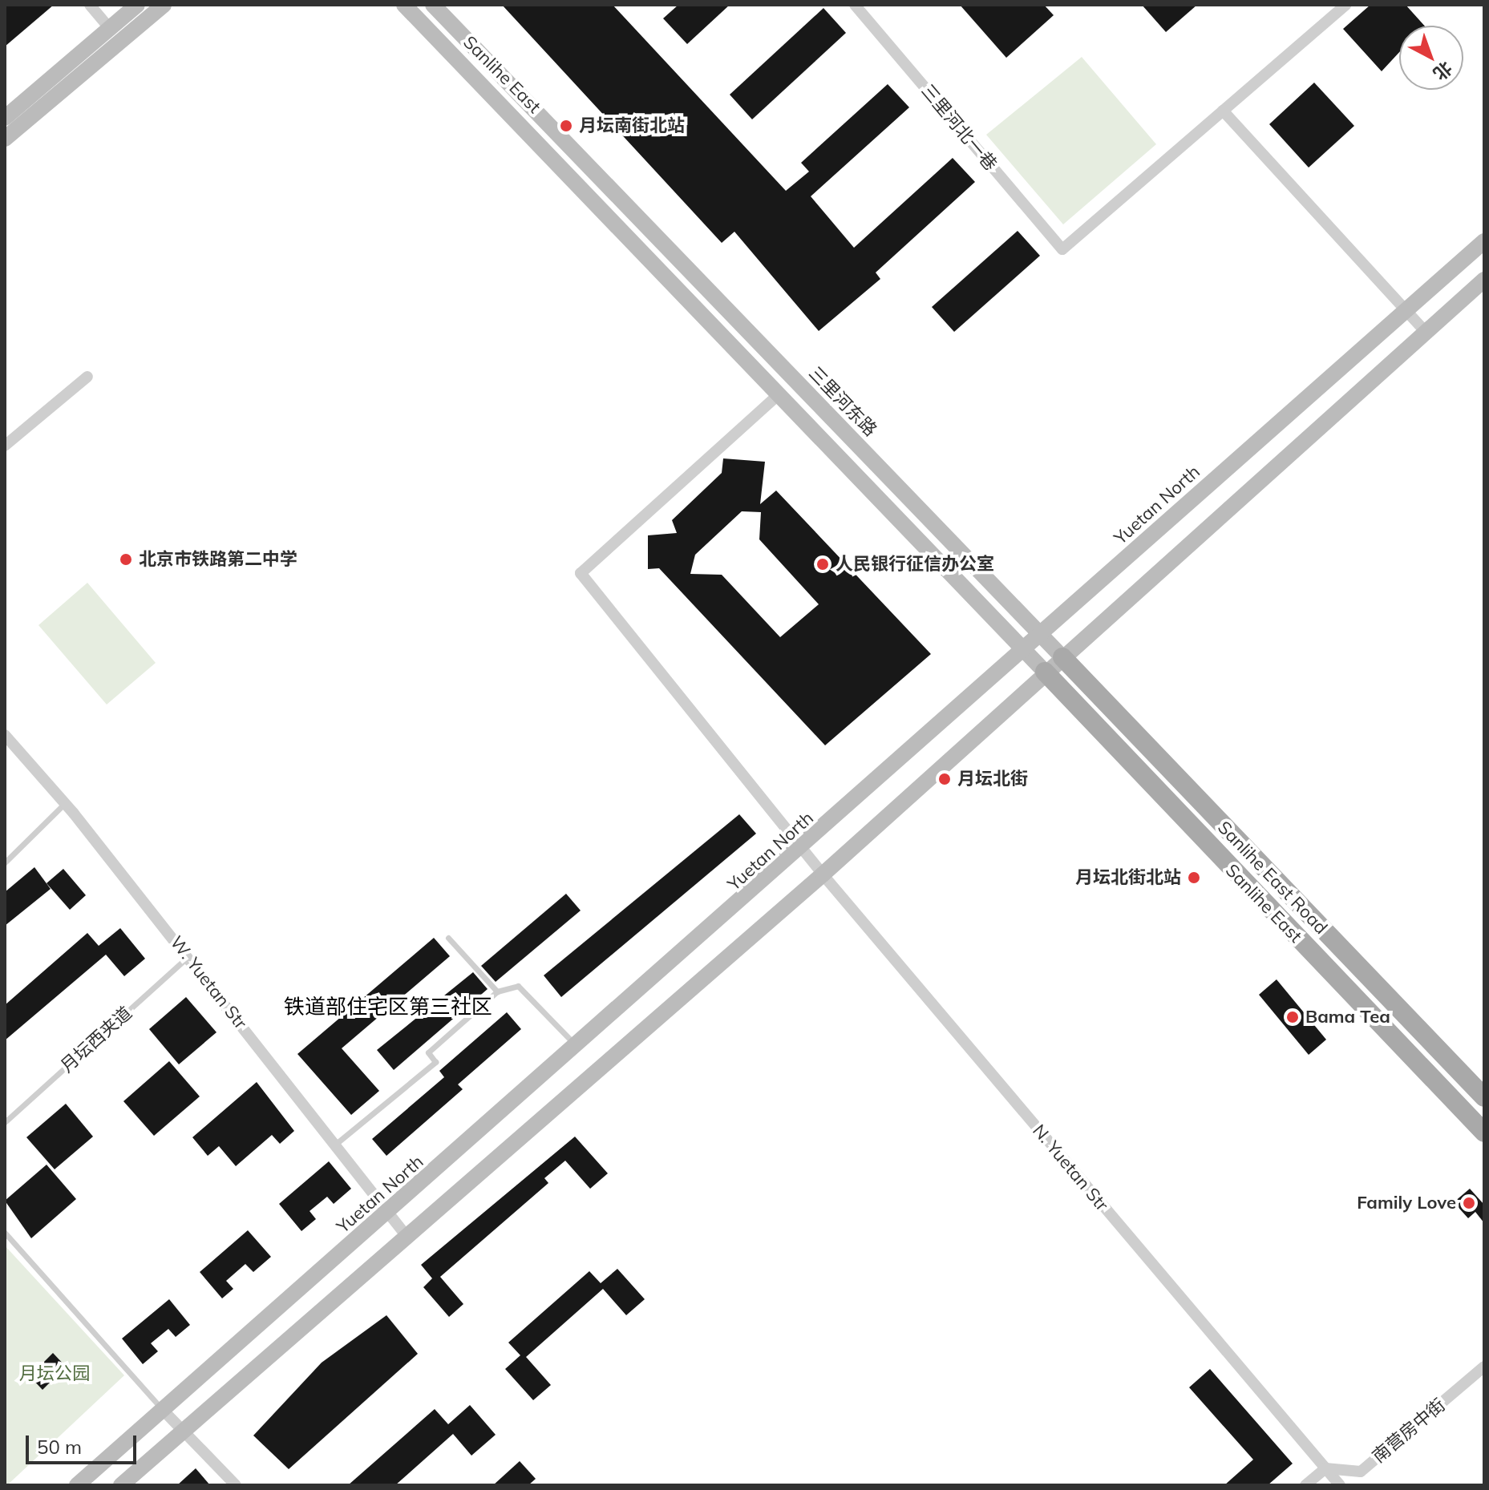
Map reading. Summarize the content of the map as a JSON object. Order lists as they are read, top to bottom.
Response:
{
  "streets": {
    "main road": ["Sanlihe East", "Yuetan North", "Sanlihe East Road"],
    "street": [
      "三里河北一巷",
      "W. Yuetan Str",
      "N. Yuetan Str",
      "南营房中街"
    ],
    "lane": ["月坛西夹道"]
  },
  "crossings": [
    ["Sanlihe East", "Yuetan North"],
    ["Yuetan North", "W. Yuetan Str"],
    ["Yuetan North", "N. Yuetan Str"],
    ["W. Yuetan Str", "月坛西夹道"],
    ["N. Yuetan Str", "南营房中街"]
  ],
  "districts": ["铁道部住宅区第三社区"],
  "parks": ["月坛公园"],
  "places": [
    "月坛南街北站",
    "北京市铁路第二中学",
    "人民银行征信办公室",
    "月坛北街",
    "月坛北街北站",
    "Bama Tea",
    "Family Love"
  ],
  "scale_bar": "50 m",
  "north": "bottom right"
}
